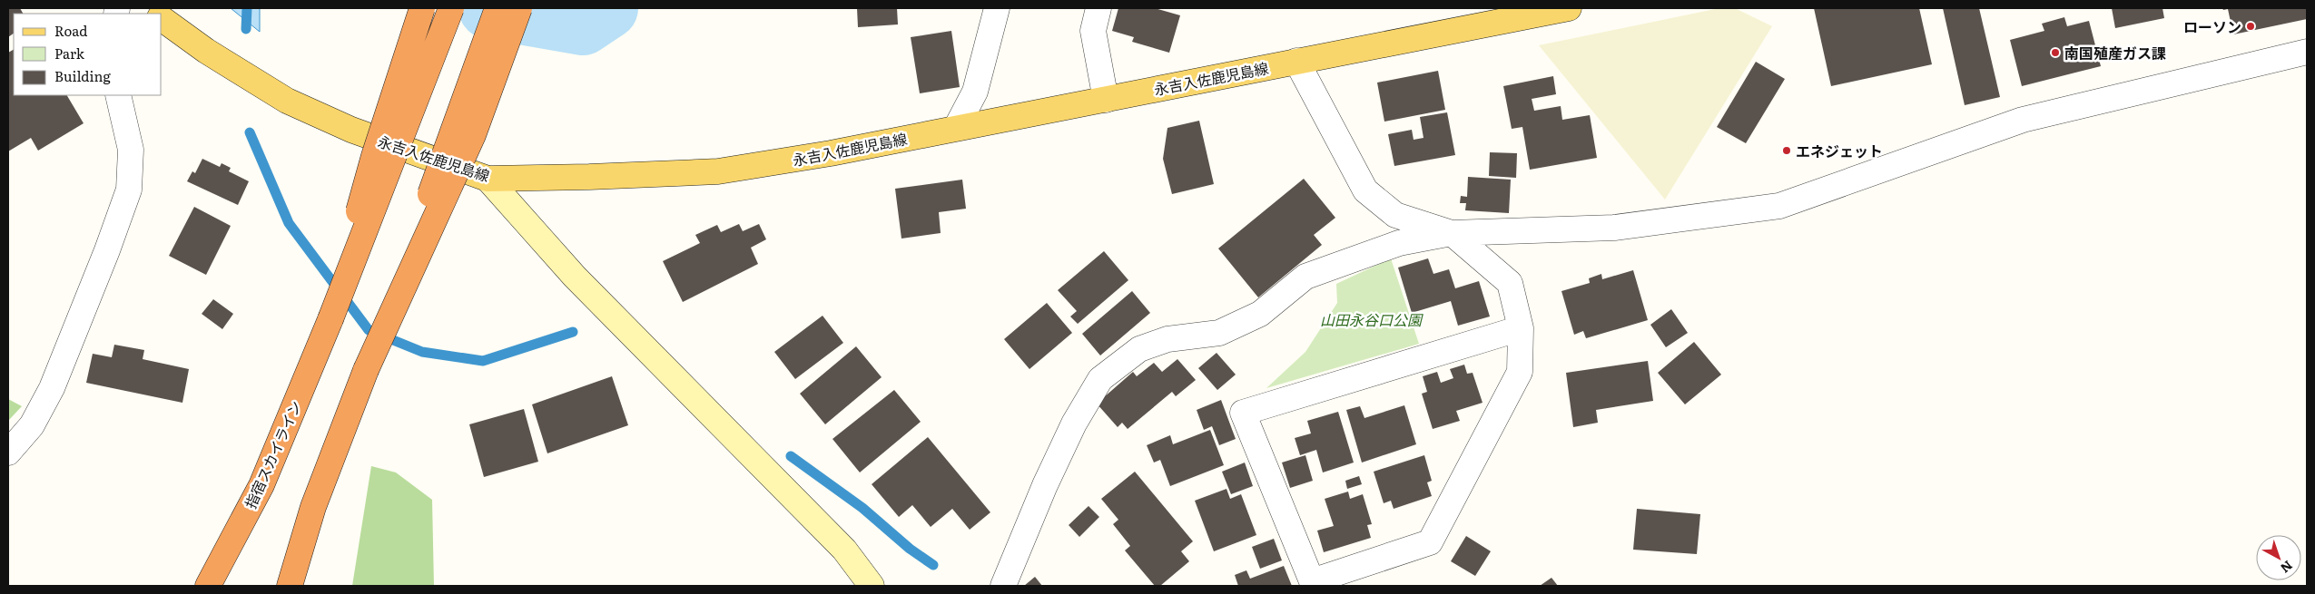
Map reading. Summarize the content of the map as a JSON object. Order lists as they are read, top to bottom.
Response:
{
  "streets": {
    "highway": ["指宿スカイライン"],
    "main road": ["永吉入佐鹿児島線"]
  },
  "parks": ["山田永谷口公園"],
  "places": ["ローソン", "南国殖産ガス課", "エネジェット"],
  "legend": ["Road", "Park", "Building"],
  "north": "bottom right"
}
